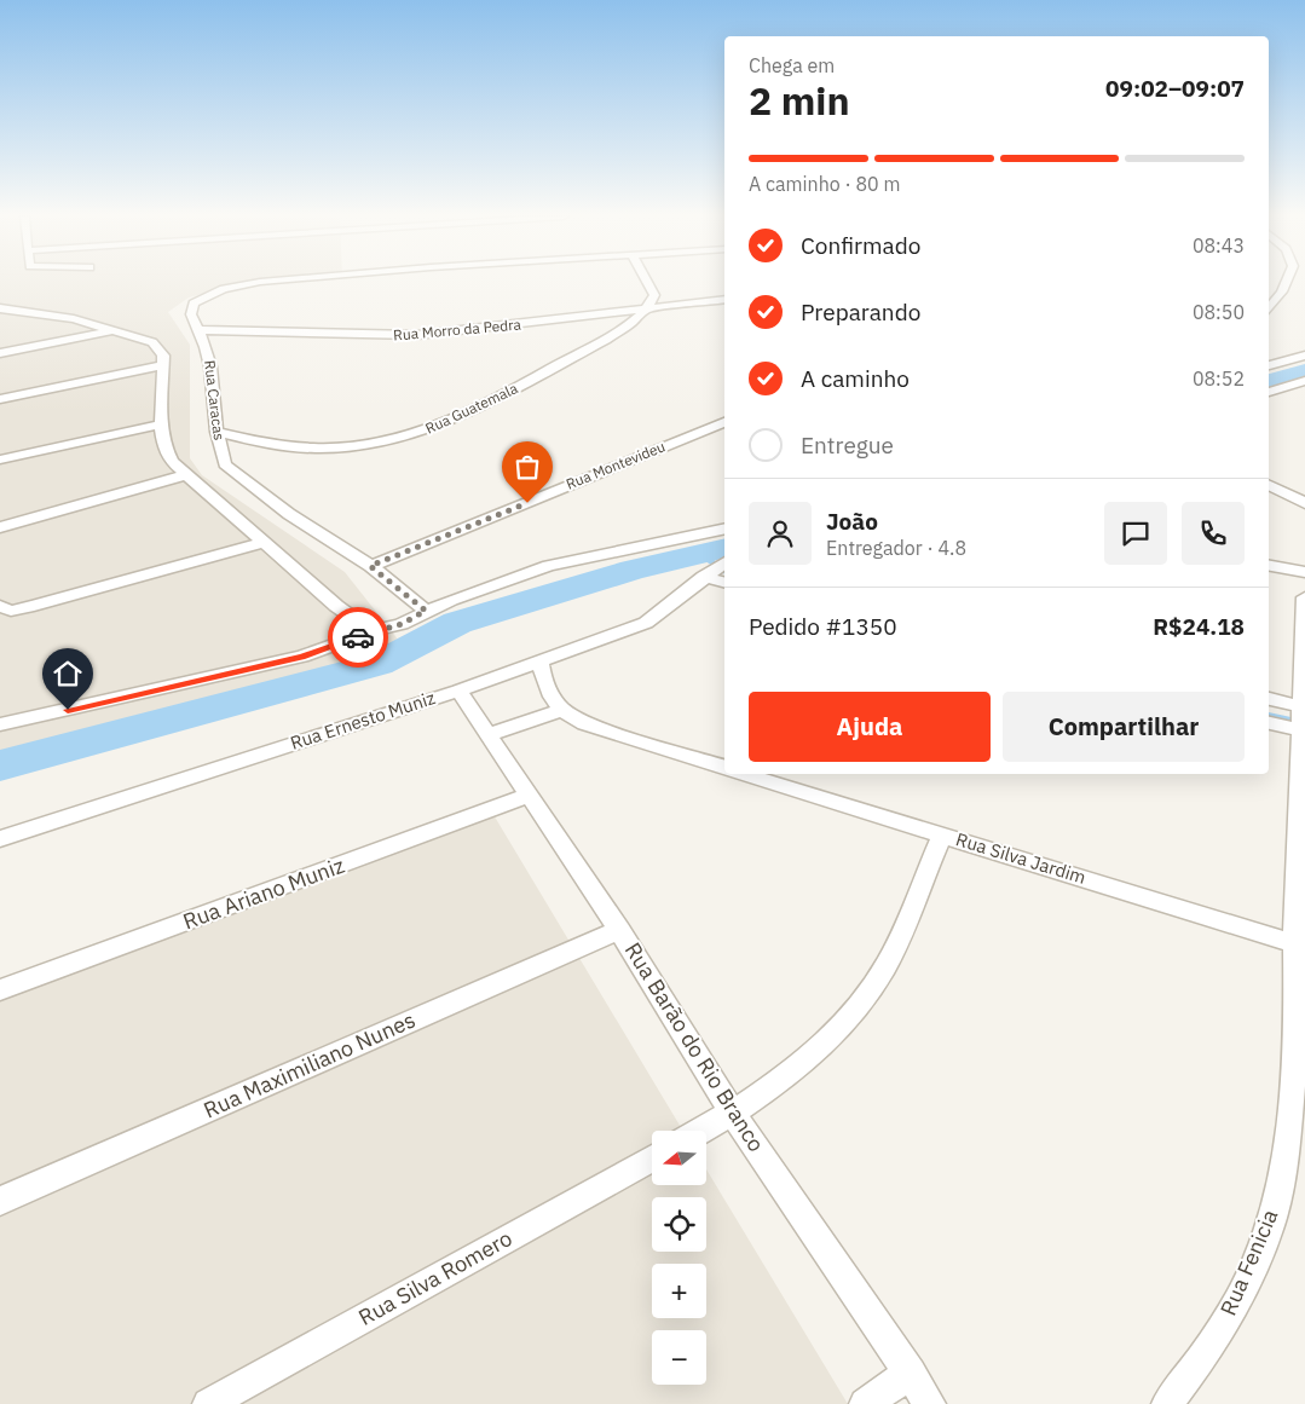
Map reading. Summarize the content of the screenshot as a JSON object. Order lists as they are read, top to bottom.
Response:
{
  "streets": {
    "street": [
      "Rua Morro da Pedra",
      "Rua Caracas",
      "Rua Guatemala",
      "Rua Montevideu",
      "Rua Ernesto Muniz",
      "Rua Silva Jardim",
      "Rua Ariano Muniz",
      "Rua Barão do Rio Branco",
      "Rua Maximiliano Nunes",
      "Rua Fenicia",
      "Rua Silva Romero"
    ]
  },
  "crossings": [
    ["Rua Morro da Pedra", "Rua Caracas"],
    ["Rua Morro da Pedra", "Rua Guatemala"],
    ["Rua Caracas", "Rua Guatemala"],
    ["Rua Caracas", "Rua Montevideu"],
    ["Rua Ernesto Muniz", "Rua Barão do Rio Branco"],
    ["Rua Silva Jardim", "Rua Fenicia"],
    ["Rua Ariano Muniz", "Rua Barão do Rio Branco"],
    ["Rua Barão do Rio Branco", "Rua Maximiliano Nunes"]
  ],
  "north": "left",
  "page": {
    "heading": ["2 min", "Chega em", "09:02–09:07"],
    "panel": [
      "João",
      "Entregador · 4.8",
      "Pedido #1350",
      "R$24.18"
    ],
    "bar": "A caminho · 80 m",
    "list": [
      ["Confirmado", "08:43"],
      ["Preparando", "08:50"],
      ["A caminho", "08:52"],
      "Entregue"
    ],
    "buttons": ["Ajuda", "Compartilhar"],
    "map_buttons": ["+", "−"]
  }
}
